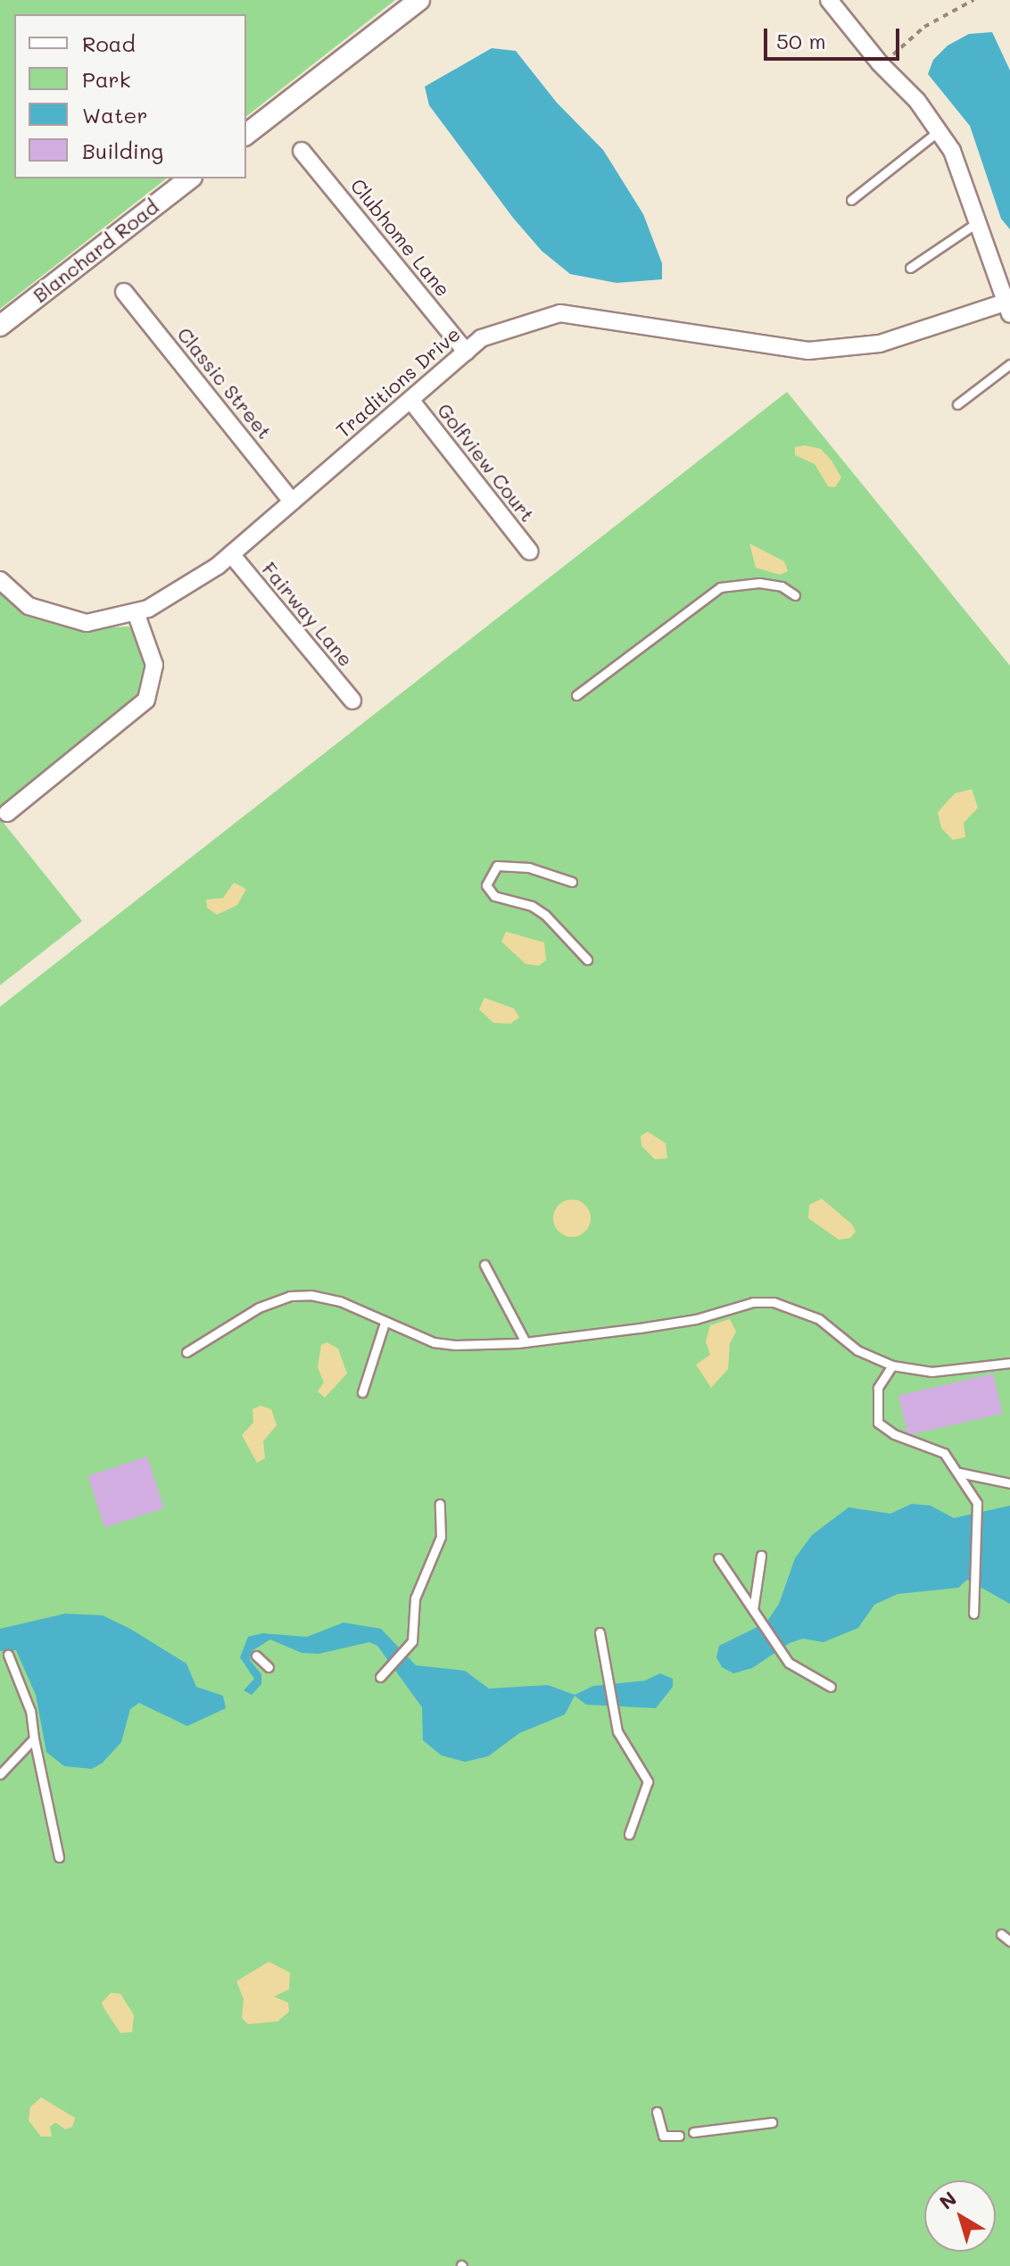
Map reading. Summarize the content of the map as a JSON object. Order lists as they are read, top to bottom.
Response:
{
  "streets": {
    "street": [
      "Clubhome Lane",
      "Blanchard Road",
      "Traditions Drive",
      "Classic Street",
      "Golfview Court",
      "Fairway Lane"
    ]
  },
  "crossings": [
    ["Clubhome Lane", "Traditions Drive"],
    ["Traditions Drive", "Classic Street"],
    ["Traditions Drive", "Golfview Court"],
    ["Traditions Drive", "Fairway Lane"]
  ],
  "legend": [
    "Road",
    "Park",
    "Water",
    "Building"
  ],
  "scale_bar": "50 m",
  "north": "top left"
}
